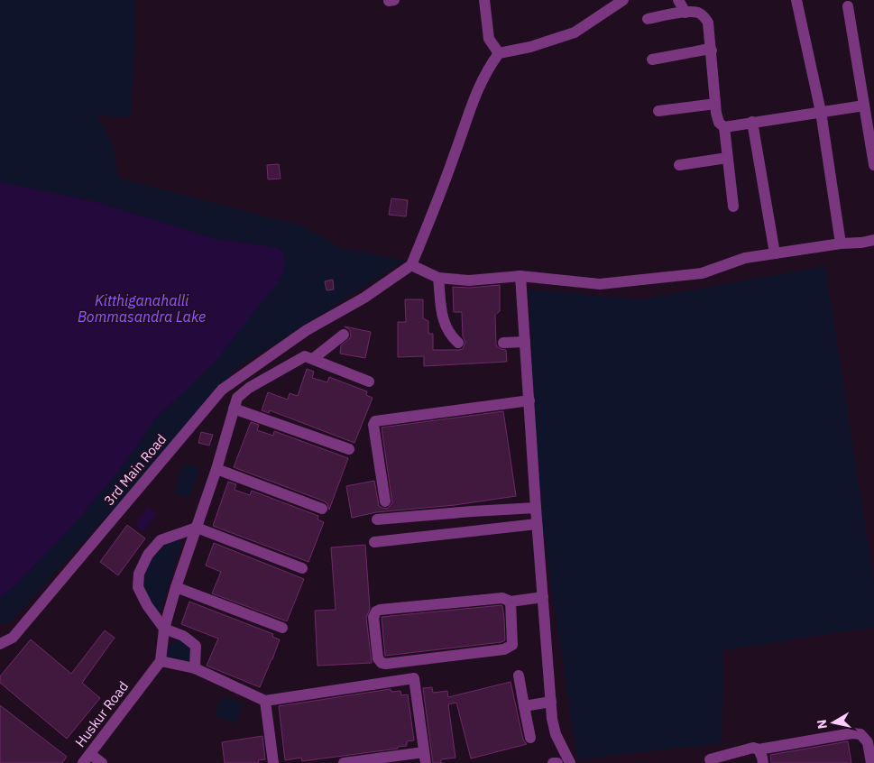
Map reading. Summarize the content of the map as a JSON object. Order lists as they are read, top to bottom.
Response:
{
  "streets": {
    "street": ["3rd Main Road", "Huskur Road"]
  },
  "water": ["Kitthiganahalli Bommasandra Lake"],
  "north": "left"
}
